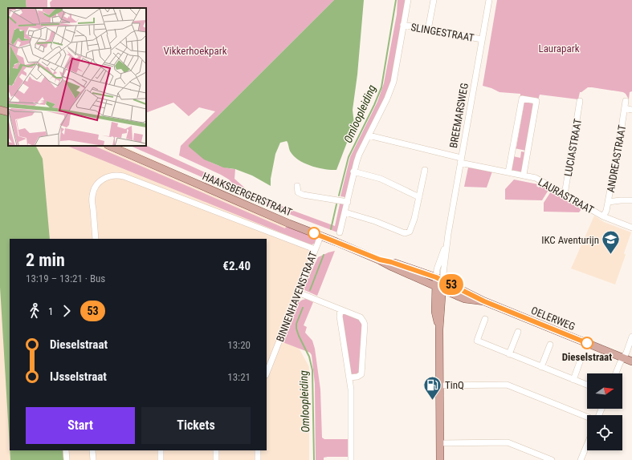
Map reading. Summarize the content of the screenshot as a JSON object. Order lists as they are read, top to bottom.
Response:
{
  "streets": {
    "main road": ["BREEMARSWEG", "HAAKSBERGERSTRAAT", "OELERWEG"],
    "street": [
      "SLINGESTRAAT",
      "LUCIASTRAAT",
      "ANDREASTRAAT",
      "LAURASTRAAT",
      "BINNENHAVENSTRAAT"
    ]
  },
  "crossings": [
    ["SLINGESTRAAT", "BREEMARSWEG"],
    ["BREEMARSWEG", "HAAKSBERGERSTRAAT"],
    ["BREEMARSWEG", "LAURASTRAAT"],
    ["BREEMARSWEG", "OELERWEG"],
    ["LUCIASTRAAT", "LAURASTRAAT"],
    ["ANDREASTRAAT", "LAURASTRAAT"],
    ["HAAKSBERGERSTRAAT", "BINNENHAVENSTRAAT"],
    ["HAAKSBERGERSTRAAT", "OELERWEG"]
  ],
  "water": ["Omloopleiding"],
  "parks": ["Laurapark", "Vikkerhoekpark"],
  "places": {
    "school or university": ["IKC Aventurijn"],
    "other": ["Dieselstraat"],
    "fuel station": ["TinQ"]
  },
  "lines": ["bus line 53"],
  "north": "right",
  "page": {
    "on_map": "53",
    "heading": ["2 min", "13:19 – 13:21 · Bus", "€2.40"],
    "legs": ["1", "53"],
    "list": [
      {
        "name": "Dieselstraat",
        "value": "13:20"
      },
      {
        "name": "IJsselstraat",
        "value": "13:21"
      }
    ],
    "buttons": ["Start", "Tickets"]
  }
}
